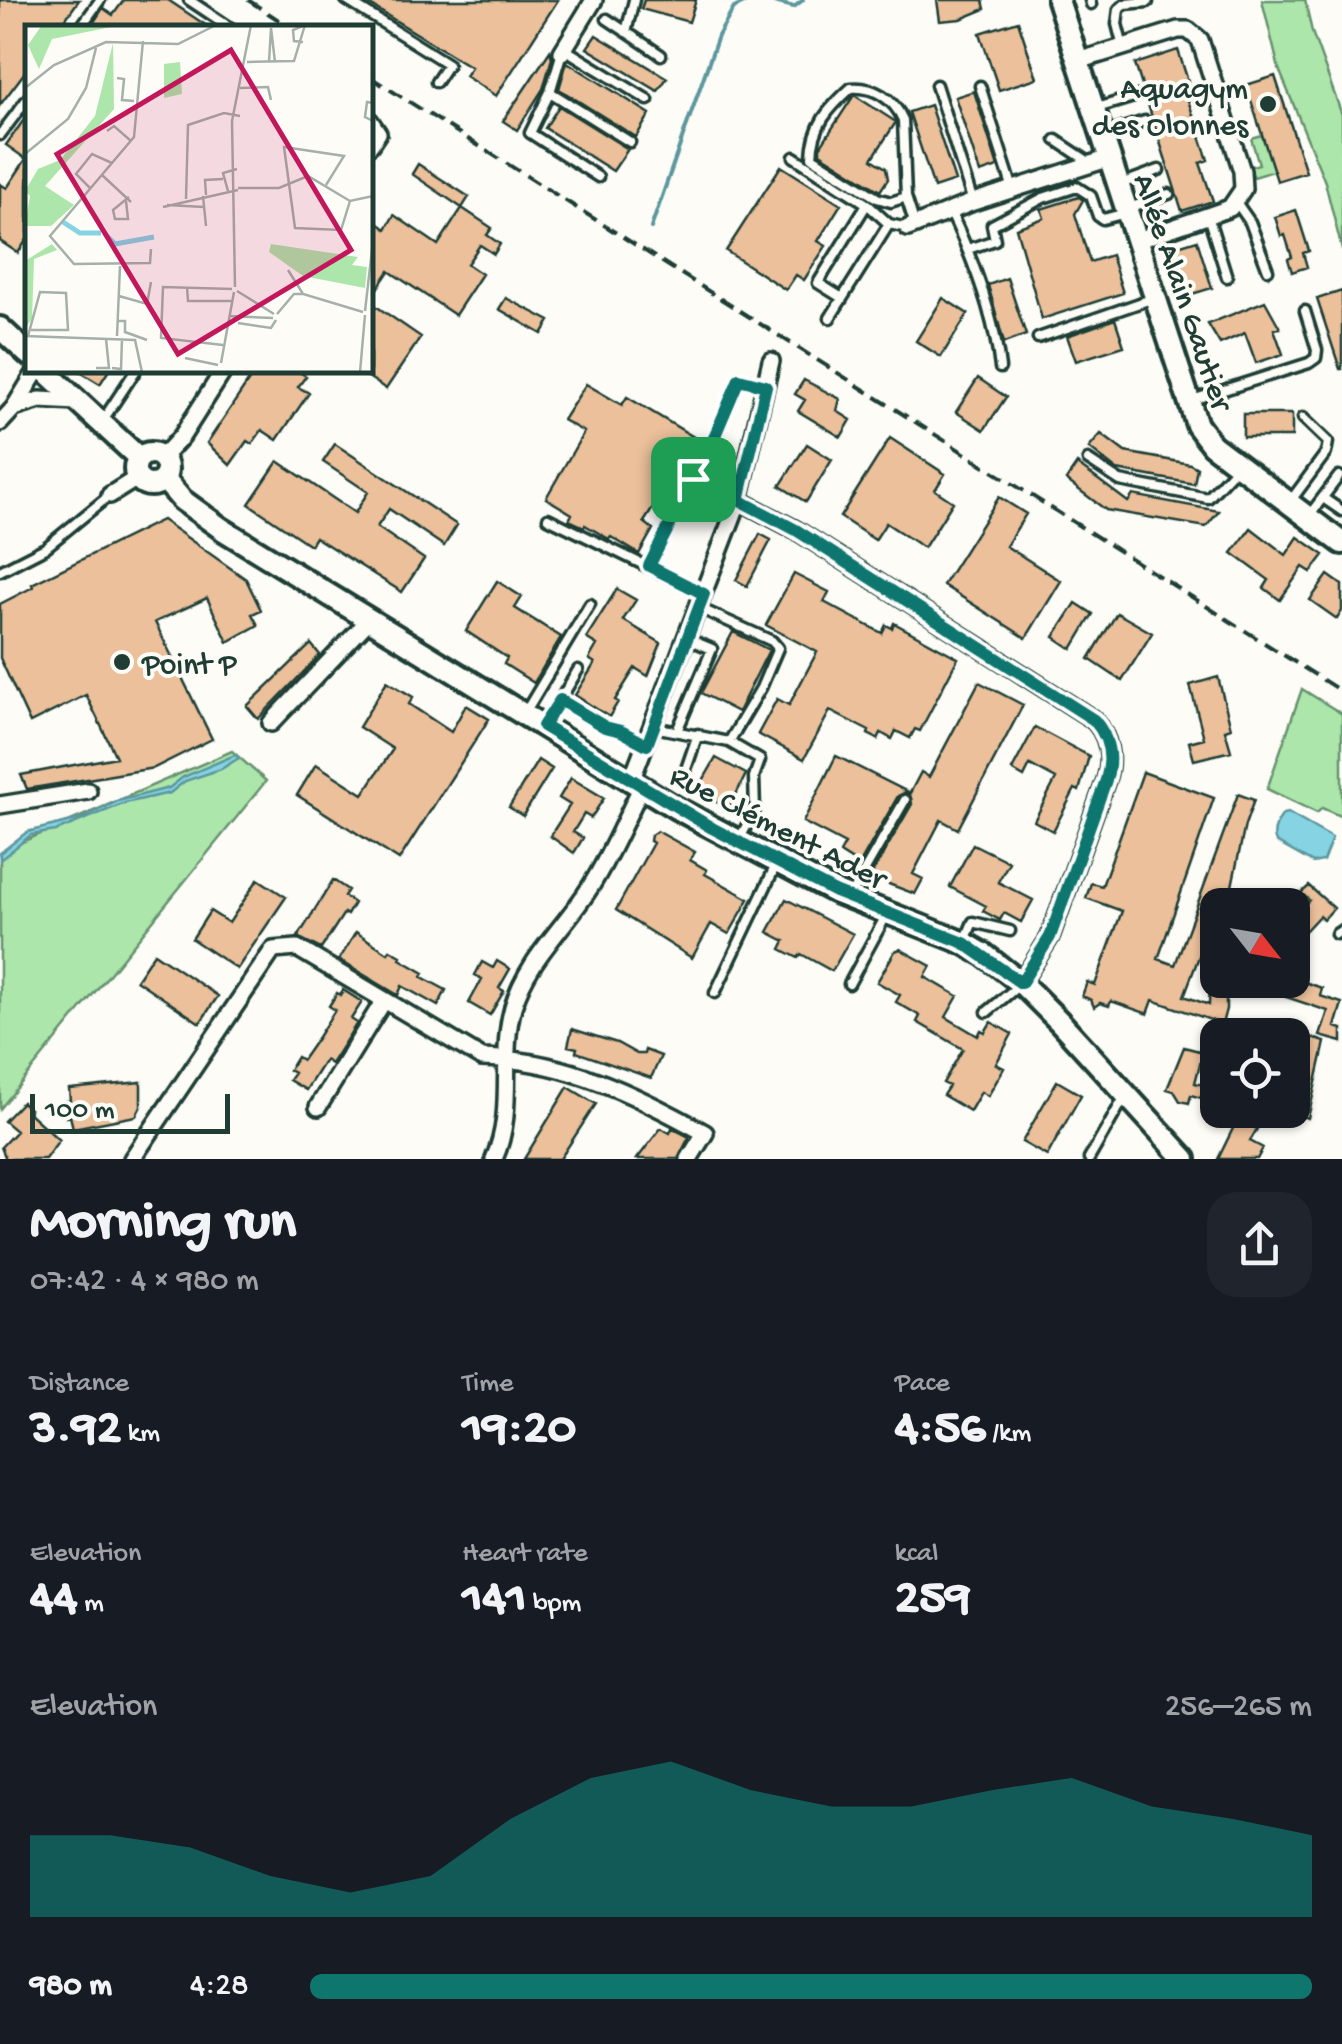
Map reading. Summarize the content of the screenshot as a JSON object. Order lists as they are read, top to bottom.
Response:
{
  "streets": {
    "street": ["Allée Alain Gautier", "Rue Clément Ader"]
  },
  "places": ["Aquagym des Olonnes", "Point P"],
  "scale_bar": "100 m",
  "north": "bottom right",
  "page": {
    "scale": "100 m",
    "heading": ["Morning run", "07:42 · 4 × 980 m"],
    "stats": [
      ["Distance", "3.92 km"],
      ["Time", "19:20"],
      ["Pace", "4:56 /km"],
      ["Elevation", "44 m"],
      ["Heart rate", "141 bpm"],
      ["kcal", "259"]
    ],
    "chart": ["Elevation", "256–265 m"],
    "list": [
      {
        "name": "980 m",
        "note": "4:28"
      }
    ]
  }
}
